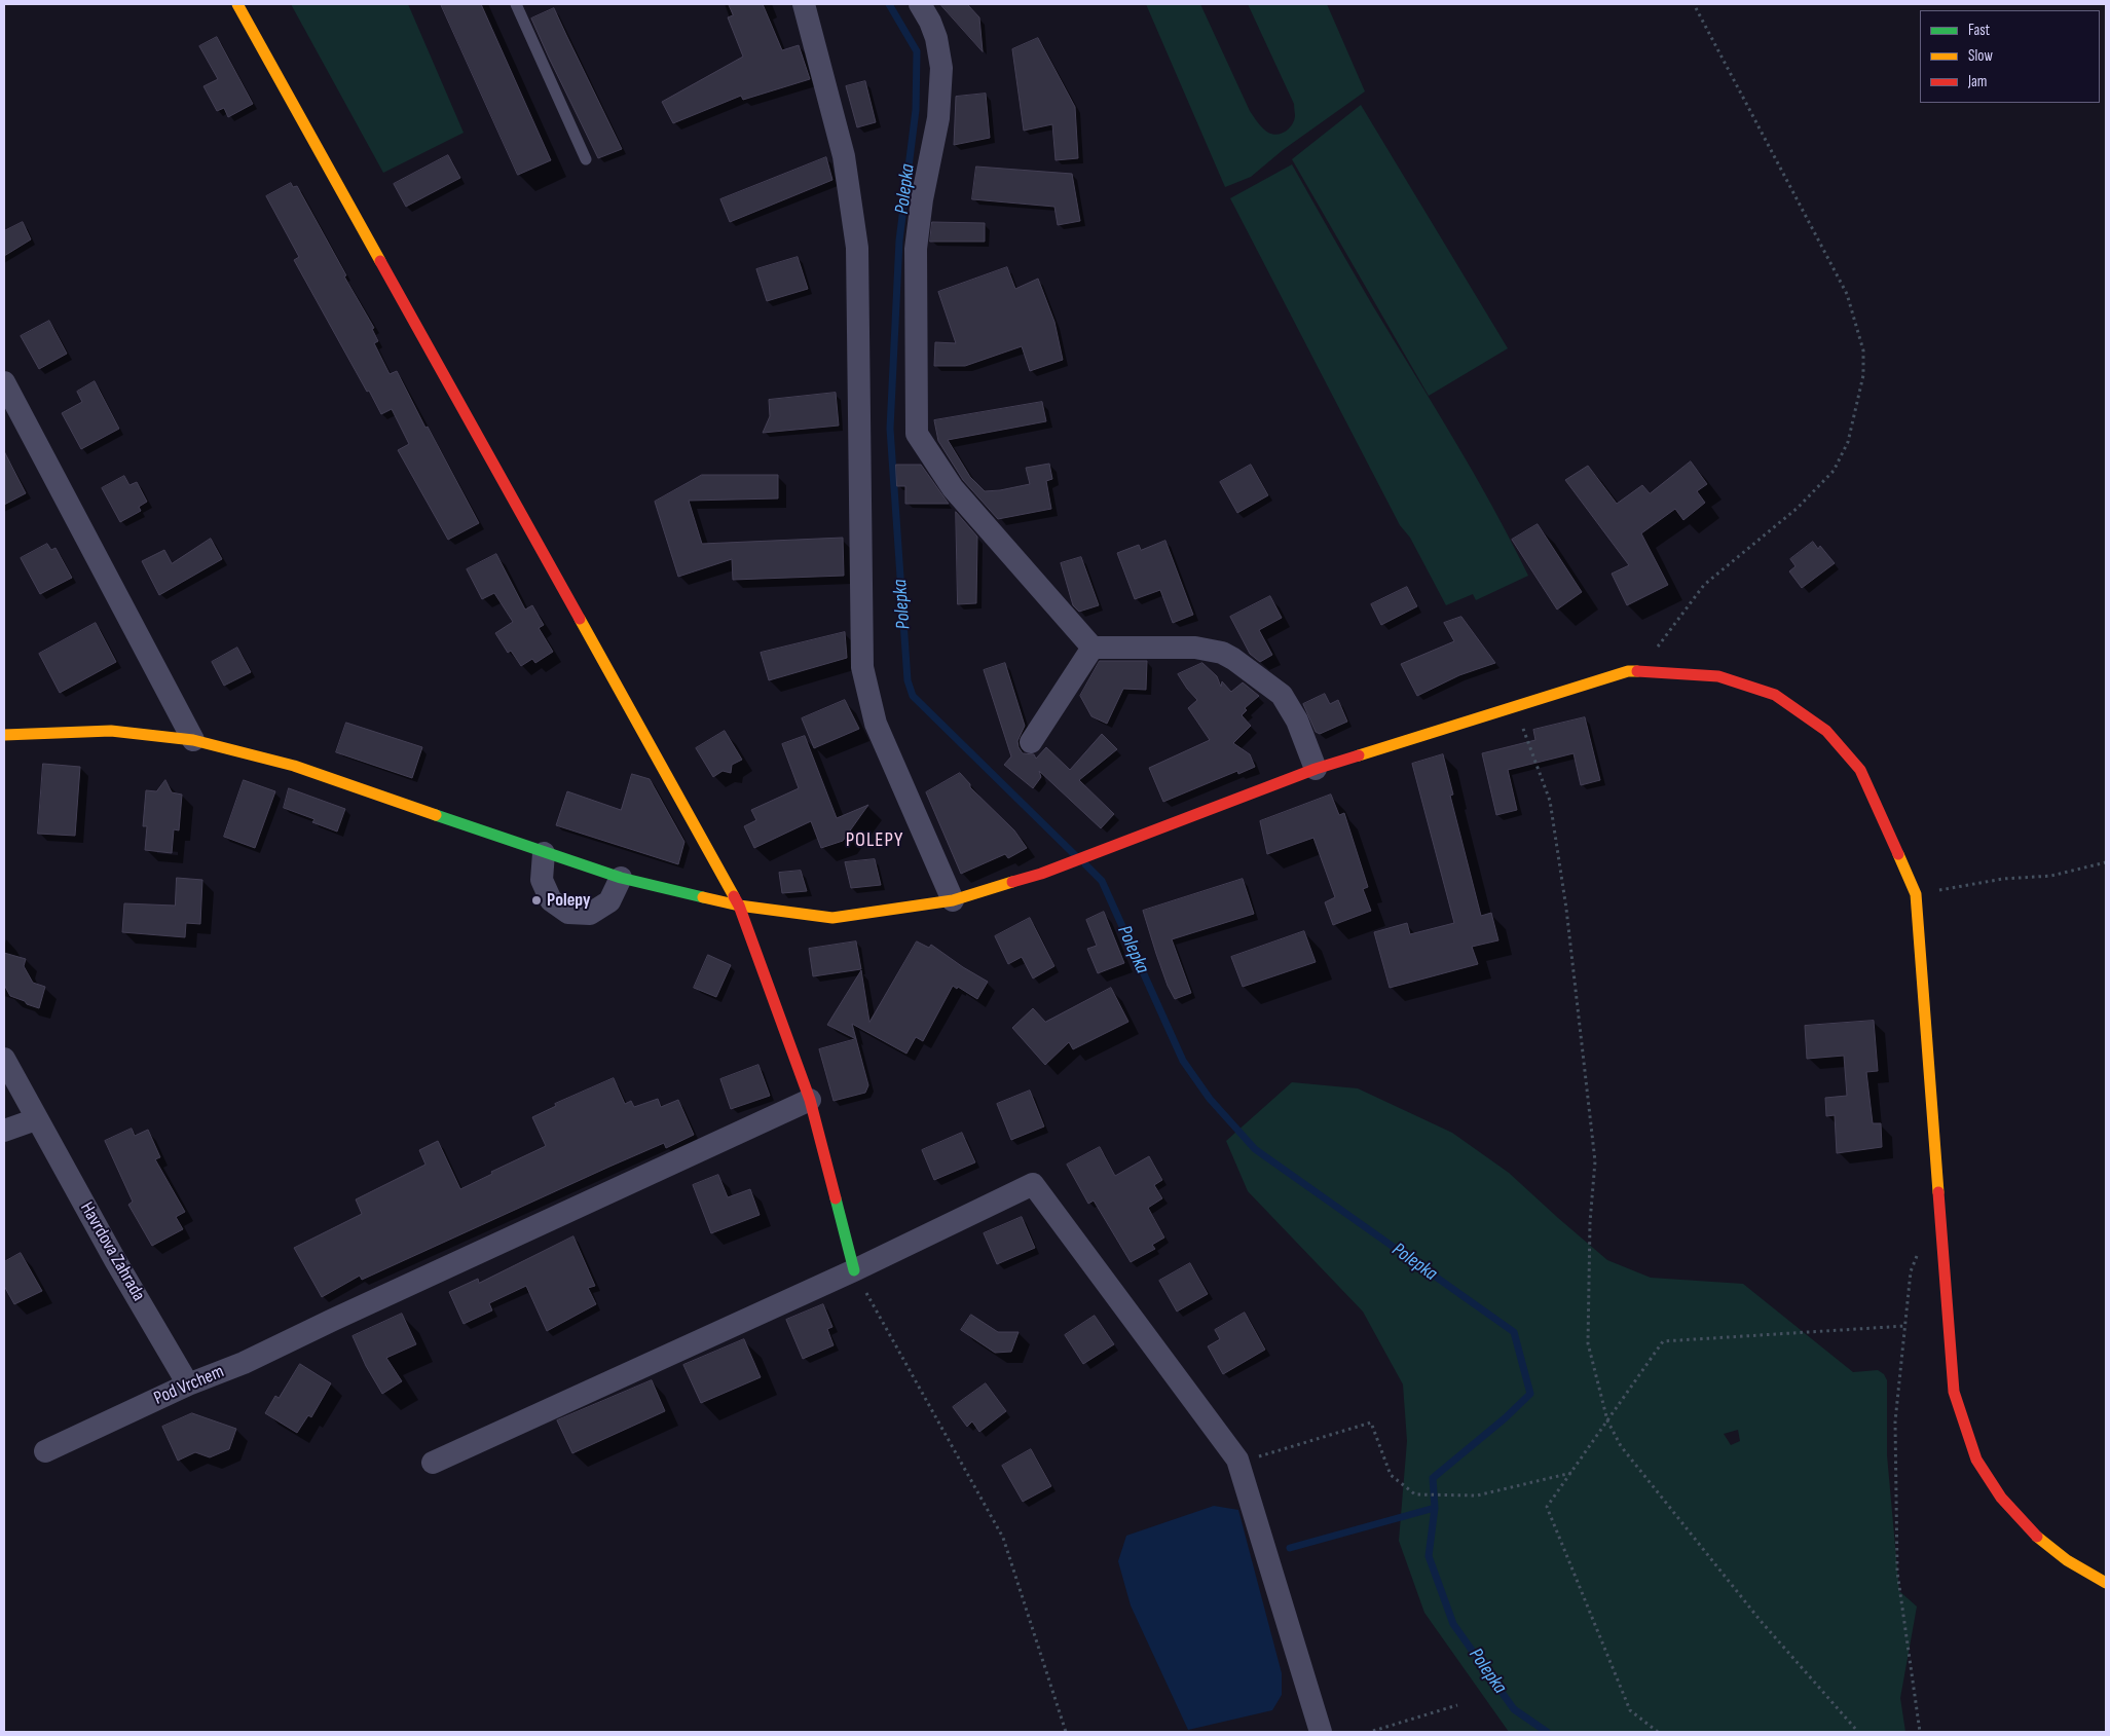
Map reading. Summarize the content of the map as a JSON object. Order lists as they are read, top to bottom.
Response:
{
  "streets": {
    "street": ["Havrdova Zahrada", "Pod Vrchem"]
  },
  "crossings": [
    ["Havrdova Zahrada", "Pod Vrchem"]
  ],
  "districts": ["POLEPY"],
  "water": ["Polepka"],
  "places": ["Polepy"],
  "legend": ["Fast", "Slow", "Jam"]
}
